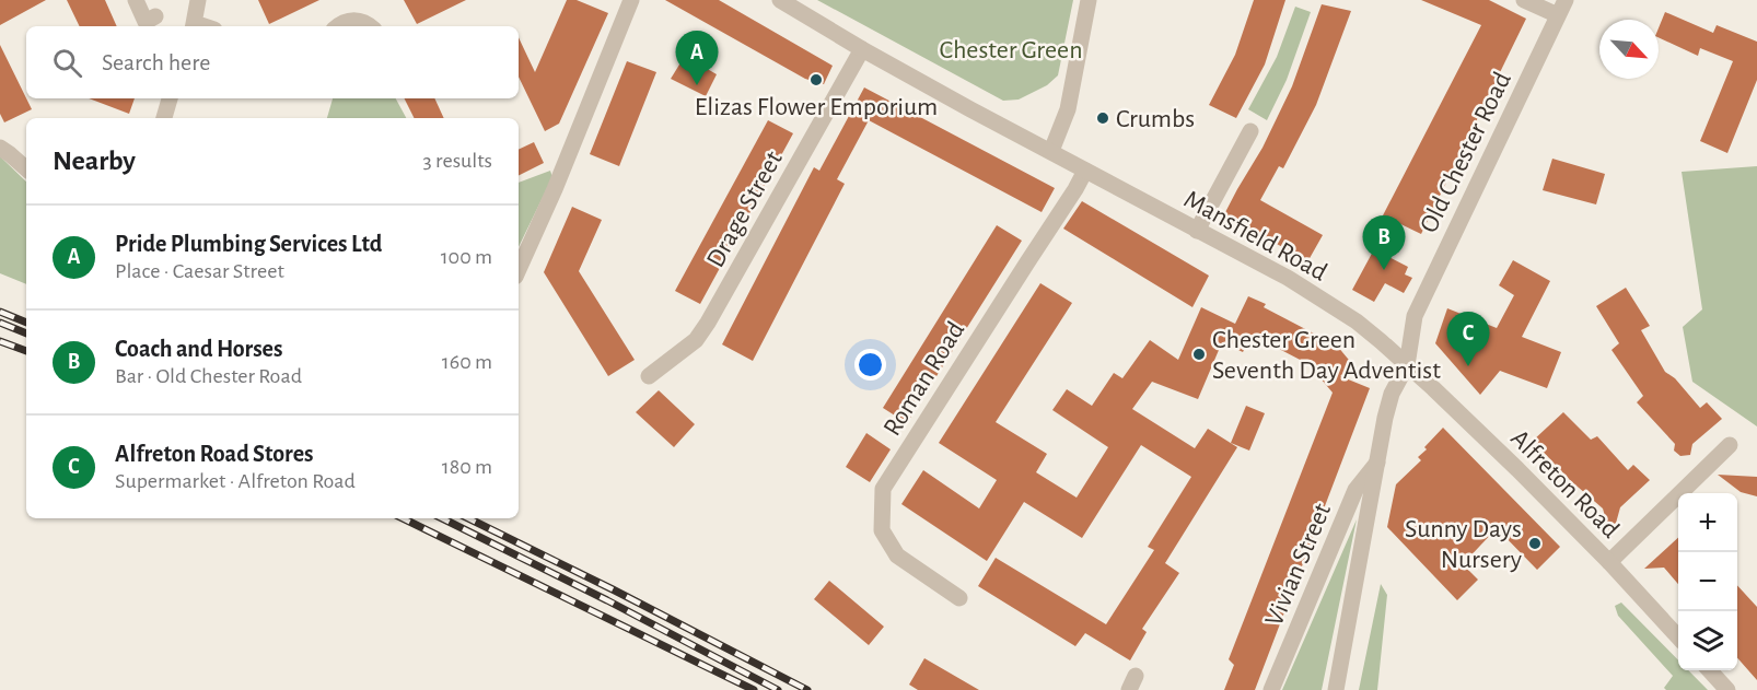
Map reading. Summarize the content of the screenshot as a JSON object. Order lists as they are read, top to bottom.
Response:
{
  "streets": {
    "street": [
      "Old Chester Road",
      "Drage Street",
      "Mansfield Road",
      "Roman Road",
      "Alfreton Road",
      "Vivian Street"
    ]
  },
  "crossings": [
    ["Old Chester Road", "Mansfield Road"],
    ["Old Chester Road", "Alfreton Road"],
    ["Drage Street", "Mansfield Road"],
    ["Mansfield Road", "Roman Road"],
    ["Mansfield Road", "Alfreton Road"]
  ],
  "parks": ["Chester Green"],
  "places": [
    "Elizas Flower Emporium",
    "Crumbs",
    "Chester Green Seventh Day Adventist",
    "Sunny Days Nursery"
  ],
  "north": "bottom right",
  "page": {
    "search": "Search here",
    "pins": ["A", "B", "C"],
    "heading": ["Nearby", "3 results"],
    "list": [
      {
        "mark": "A",
        "name": "Pride Plumbing Services Ltd",
        "note": "Place · Caesar Street",
        "value": "100 m"
      },
      {
        "mark": "B",
        "name": "Coach and Horses",
        "note": "Bar · Old Chester Road",
        "value": "160 m"
      },
      {
        "mark": "C",
        "name": "Alfreton Road Stores",
        "note": "Supermarket · Alfreton Road",
        "value": "180 m"
      }
    ],
    "map_buttons": ["+", "−"]
  }
}
